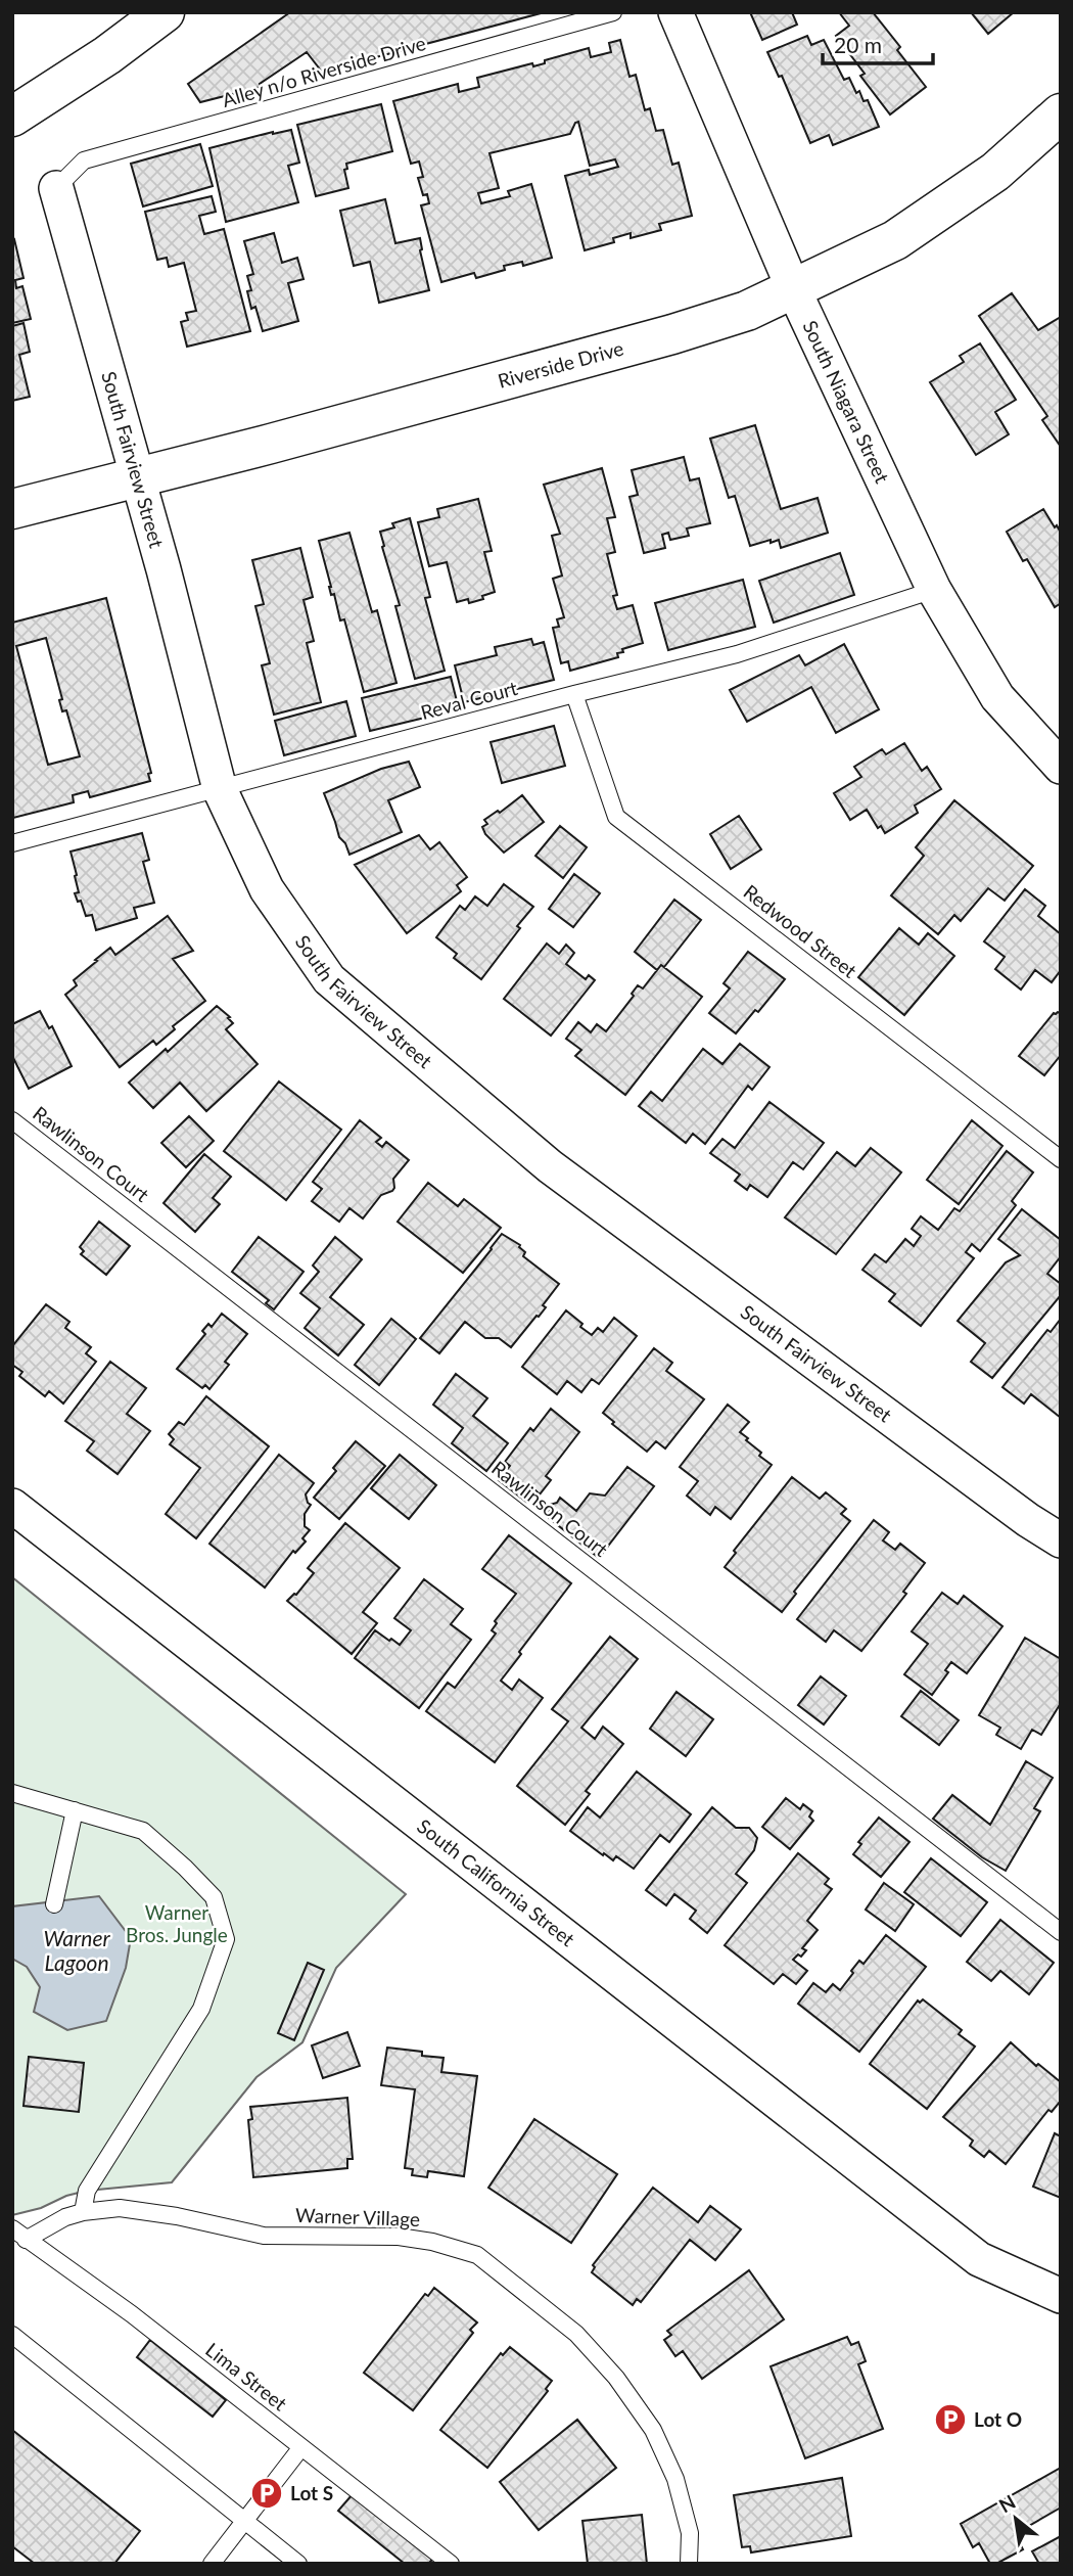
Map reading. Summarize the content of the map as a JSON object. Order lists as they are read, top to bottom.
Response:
{
  "streets": {
    "main road": ["Riverside Drive"],
    "street": ["South Niagara Street", "South Fairview Street", "South California Street"],
    "lane": [
      "Alley n/o Riverside Drive",
      "Reval Court",
      "Redwood Street",
      "Rawlinson Court",
      "Warner Village",
      "Lima Street"
    ]
  },
  "crossings": [
    ["Alley n/o Riverside Drive", "South Fairview Street"],
    ["Riverside Drive", "South Niagara Street"],
    ["Riverside Drive", "South Fairview Street"],
    ["South Niagara Street", "Reval Court"],
    ["South Fairview Street", "Reval Court"],
    ["Reval Court", "Redwood Street"],
    ["Warner Village", "Lima Street"]
  ],
  "water": ["Warner Lagoon"],
  "parks": ["Warner Bros. Jungle"],
  "places": {
    "parking": ["Lot O", "Lot S"]
  },
  "scale_bar": "20 m",
  "north": "top left"
}
